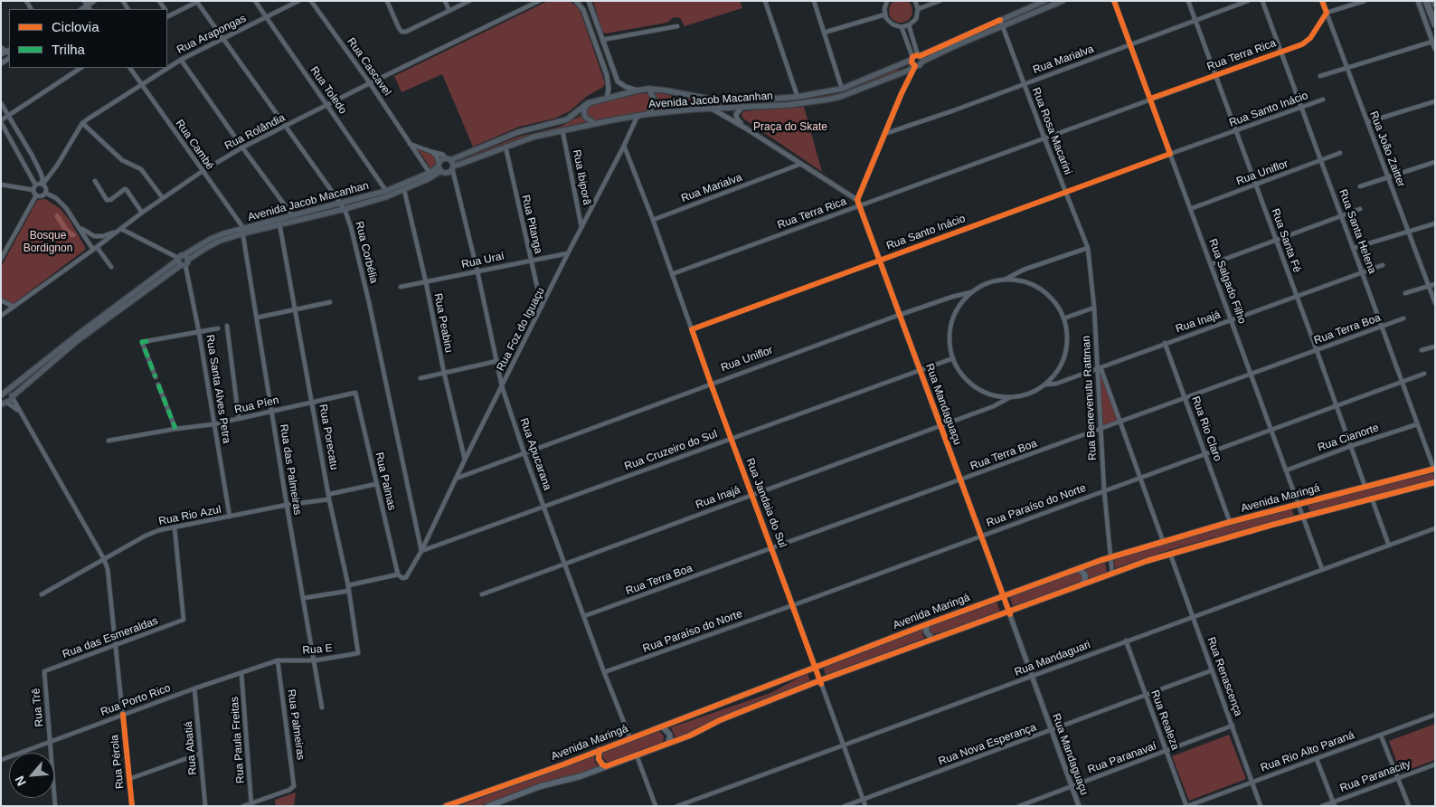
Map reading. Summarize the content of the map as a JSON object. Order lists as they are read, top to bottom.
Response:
{
  "streets": {
    "main road": ["Avenida Jacob Macanhan", "Avenida Maringá"],
    "street": [
      "Rua Arapongas",
      "Rua Terra Rica",
      "Rua Marialva",
      "Rua Cascavel",
      "Rua Toledo",
      "Rua Santo Inácio",
      "Rua Rosa Macarini",
      "Rua Rolândia",
      "Rua Cambé",
      "Rua João Zaitter",
      "Rua Uniflor",
      "Rua Ibiporã",
      "Rua Pitanga",
      "Rua Santa Helena",
      "Rua Santa Fé",
      "Rua Corbélia",
      "Rua Uraí",
      "Rua Salgado Filho",
      "Rua Inajá",
      "Rua Peabiru",
      "Rua Foz do Iguaçu",
      "Rua Terra Boa",
      "Rua Santa Alves Petra",
      "Rua Benevenutu Rattman",
      "Rua Mandaguaçu",
      "Rua Píen",
      "Rua Rio Claro",
      "Rua Porecatu",
      "Rua Cianorte",
      "Rua Cruzeiro do Sul",
      "Rua Apucarana",
      "Rua das Palmeiras",
      "Rua Palmas",
      "Rua Jandaia do Sul",
      "Rua Paraíso do Norte",
      "Rua Rio Azul",
      "Rua das Esmeraldas",
      "Rua E",
      "Rua Mandaguari",
      "Rua Renascença",
      "Rua Porto Rico",
      "Rua Trê",
      "Rua Realeza",
      "Rua Palmeiras",
      "Rua Paula Freitas",
      "Rua Nova Esperança",
      "Rua Abatiá",
      "Rua Rio Alto Paraná",
      "Rua Paranavaí",
      "Rua Pérola",
      "Rua Paranacity"
    ]
  },
  "crossings": [
    ["Rua Arapongas", "Rua Toledo"],
    ["Rua Arapongas", "Rua Cambé"],
    ["Rua Arapongas", "Rua Corbélia"],
    ["Rua Terra Rica", "Rua Rosa Macarini"],
    ["Rua Terra Rica", "Rua João Zaitter"],
    ["Rua Terra Rica", "Rua Santa Helena"],
    ["Rua Terra Rica", "Rua Santa Fé"],
    ["Rua Terra Rica", "Rua Salgado Filho"],
    ["Rua Terra Rica", "Rua Mandaguaçu"],
    ["Rua Terra Rica", "Rua Jandaia do Sul"],
    ["Rua Marialva", "Rua Rosa Macarini"],
    ["Rua Marialva", "Rua Santa Fé"],
    ["Rua Marialva", "Rua Salgado Filho"],
    ["Rua Marialva", "Rua Jandaia do Sul"],
    ["Rua Cascavel", "Avenida Jacob Macanhan"],
    ["Rua Cascavel", "Rua Rolândia"],
    ["Rua Toledo", "Avenida Jacob Macanhan"],
    ["Rua Toledo", "Rua Rolândia"],
    ["Avenida Jacob Macanhan", "Rua Rosa Macarini"],
    ["Avenida Jacob Macanhan", "Rua Cambé"],
    ["Avenida Jacob Macanhan", "Rua Ibiporã"],
    ["Avenida Jacob Macanhan", "Rua Pitanga"],
    ["Avenida Jacob Macanhan", "Rua Corbélia"],
    ["Avenida Jacob Macanhan", "Rua Peabiru"],
    ["Avenida Jacob Macanhan", "Rua Foz do Iguaçu"],
    ["Avenida Jacob Macanhan", "Rua Santa Alves Petra"],
    ["Avenida Jacob Macanhan", "Rua Porecatu"],
    ["Avenida Jacob Macanhan", "Rua Apucarana"],
    ["Avenida Jacob Macanhan", "Rua das Palmeiras"],
    ["Avenida Jacob Macanhan", "Rua Pérola"],
    ["Rua Santo Inácio", "Rua Rosa Macarini"],
    ["Rua Santo Inácio", "Rua Santa Helena"],
    ["Rua Santo Inácio", "Rua Santa Fé"],
    ["Rua Santo Inácio", "Rua Salgado Filho"],
    ["Rua Santo Inácio", "Rua Mandaguaçu"],
    ["Rua Santo Inácio", "Rua Jandaia do Sul"],
    ["Rua Rosa Macarini", "Rua Benevenutu Rattman"],
    ["Rua Rolândia", "Rua Cambé"],
    ["Rua Rolândia", "Rua Corbélia"],
    ["Rua Cambé", "Rua das Palmeiras"],
    ["Rua Uniflor", "Rua Santa Helena"],
    ["Rua Uniflor", "Rua Santa Fé"],
    ["Rua Uniflor", "Rua Salgado Filho"],
    ["Rua Uniflor", "Rua Inajá"],
    ["Rua Uniflor", "Rua Foz do Iguaçu"],
    ["Rua Uniflor", "Rua Mandaguaçu"],
    ["Rua Uniflor", "Rua Cruzeiro do Sul"],
    ["Rua Uniflor", "Rua Apucarana"],
    ["Rua Uniflor", "Rua Jandaia do Sul"],
    ["Rua Ibiporã", "Rua Foz do Iguaçu"],
    ["Rua Pitanga", "Rua Uraí"],
    ["Rua Pitanga", "Rua Foz do Iguaçu"],
    ["Rua Santa Helena", "Rua Inajá"],
    ["Rua Santa Helena", "Rua Terra Boa"],
    ["Rua Santa Helena", "Rua Cianorte"],
    ["Rua Santa Helena", "Avenida Maringá"],
    ["Rua Santa Helena", "Rua Paraíso do Norte"],
    ["Rua Santa Fé", "Rua Inajá"],
    ["Rua Santa Fé", "Rua Terra Boa"],
    ["Rua Santa Fé", "Rua Cianorte"],
    ["Rua Santa Fé", "Avenida Maringá"],
    ["Rua Santa Fé", "Rua Paraíso do Norte"],
    ["Rua Corbélia", "Rua Foz do Iguaçu"],
    ["Rua Corbélia", "Rua Cruzeiro do Sul"],
    ["Rua Uraí", "Rua Peabiru"],
    ["Rua Uraí", "Rua Foz do Iguaçu"],
    ["Rua Uraí", "Rua Apucarana"],
    ["Rua Salgado Filho", "Rua Inajá"],
    ["Rua Salgado Filho", "Rua Terra Boa"],
    ["Rua Salgado Filho", "Rua Cianorte"],
    ["Rua Salgado Filho", "Avenida Maringá"],
    ["Rua Salgado Filho", "Rua Paraíso do Norte"],
    ["Rua Salgado Filho", "Rua Mandaguari"],
    ["Rua Inajá", "Rua Benevenutu Rattman"],
    ["Rua Inajá", "Rua Mandaguaçu"],
    ["Rua Inajá", "Rua Rio Claro"],
    ["Rua Inajá", "Rua Cruzeiro do Sul"],
    ["Rua Inajá", "Rua Apucarana"],
    ["Rua Inajá", "Rua Jandaia do Sul"],
    ["Rua Peabiru", "Rua Foz do Iguaçu"],
    ["Rua Foz do Iguaçu", "Rua Cruzeiro do Sul"],
    ["Rua Foz do Iguaçu", "Rua Apucarana"],
    ["Rua Foz do Iguaçu", "Rua Palmas"],
    ["Rua Foz do Iguaçu", "Rua Jandaia do Sul"],
    ["Rua Terra Boa", "Rua Benevenutu Rattman"],
    ["Rua Terra Boa", "Rua Mandaguaçu"],
    ["Rua Terra Boa", "Rua Rio Claro"],
    ["Rua Terra Boa", "Rua Apucarana"],
    ["Rua Terra Boa", "Rua Jandaia do Sul"],
    ["Rua Santa Alves Petra", "Rua Píen"],
    ["Rua Santa Alves Petra", "Rua Rio Azul"],
    ["Rua Benevenutu Rattman", "Avenida Maringá"],
    ["Rua Benevenutu Rattman", "Rua Paraíso do Norte"],
    ["Rua Mandaguaçu", "Rua Cruzeiro do Sul"],
    ["Rua Mandaguaçu", "Avenida Maringá"],
    ["Rua Mandaguaçu", "Rua Paraíso do Norte"],
    ["Rua Mandaguaçu", "Rua Mandaguari"],
    ["Rua Mandaguaçu", "Rua Nova Esperança"],
    ["Rua Mandaguaçu", "Rua Paranavaí"],
    ["Rua Píen", "Rua Porecatu"],
    ["Rua Píen", "Rua das Palmeiras"],
    ["Rua Píen", "Rua Palmas"],
    ["Rua Rio Claro", "Avenida Maringá"],
    ["Rua Rio Claro", "Rua Paraíso do Norte"],
    ["Rua Porecatu", "Rua Rio Azul"],
    ["Rua Porecatu", "Rua E"],
    ["Rua Cruzeiro do Sul", "Rua Apucarana"],
    ["Rua Cruzeiro do Sul", "Rua Jandaia do Sul"],
    ["Rua Apucarana", "Avenida Maringá"],
    ["Rua Apucarana", "Rua Paraíso do Norte"],
    ["Rua das Palmeiras", "Rua Rio Azul"],
    ["Rua das Palmeiras", "Rua E"],
    ["Rua Palmas", "Rua Rio Azul"],
    ["Avenida Maringá", "Rua Jandaia do Sul"],
    ["Avenida Maringá", "Rua Renascença"],
    ["Rua Jandaia do Sul", "Rua Paraíso do Norte"],
    ["Rua Jandaia do Sul", "Rua Mandaguari"],
    ["Rua Jandaia do Sul", "Rua Nova Esperança"],
    ["Rua Rio Azul", "Rua das Esmeraldas"],
    ["Rua Rio Azul", "Rua Pérola"],
    ["Rua das Esmeraldas", "Rua Trê"],
    ["Rua das Esmeraldas", "Rua Pérola"],
    ["Rua E", "Rua Porto Rico"],
    ["Rua E", "Rua Palmeiras"],
    ["Rua Mandaguari", "Rua Renascença"],
    ["Rua Mandaguari", "Rua Realeza"],
    ["Rua Renascença", "Rua Nova Esperança"],
    ["Rua Renascença", "Rua Rio Alto Paraná"],
    ["Rua Renascença", "Rua Paranavaí"],
    ["Rua Porto Rico", "Rua Trê"],
    ["Rua Porto Rico", "Rua Palmeiras"],
    ["Rua Porto Rico", "Rua Paula Freitas"],
    ["Rua Porto Rico", "Rua Abatiá"],
    ["Rua Porto Rico", "Rua Pérola"],
    ["Rua Realeza", "Rua Nova Esperança"],
    ["Rua Realeza", "Rua Rio Alto Paraná"],
    ["Rua Realeza", "Rua Paranavaí"],
    ["Rua Palmeiras", "Rua Paula Freitas"]
  ],
  "parks": ["Praça do Skate", "Bosque Bordignon"],
  "legend": ["Ciclovia", "Trilha"],
  "north": "bottom left"
}
